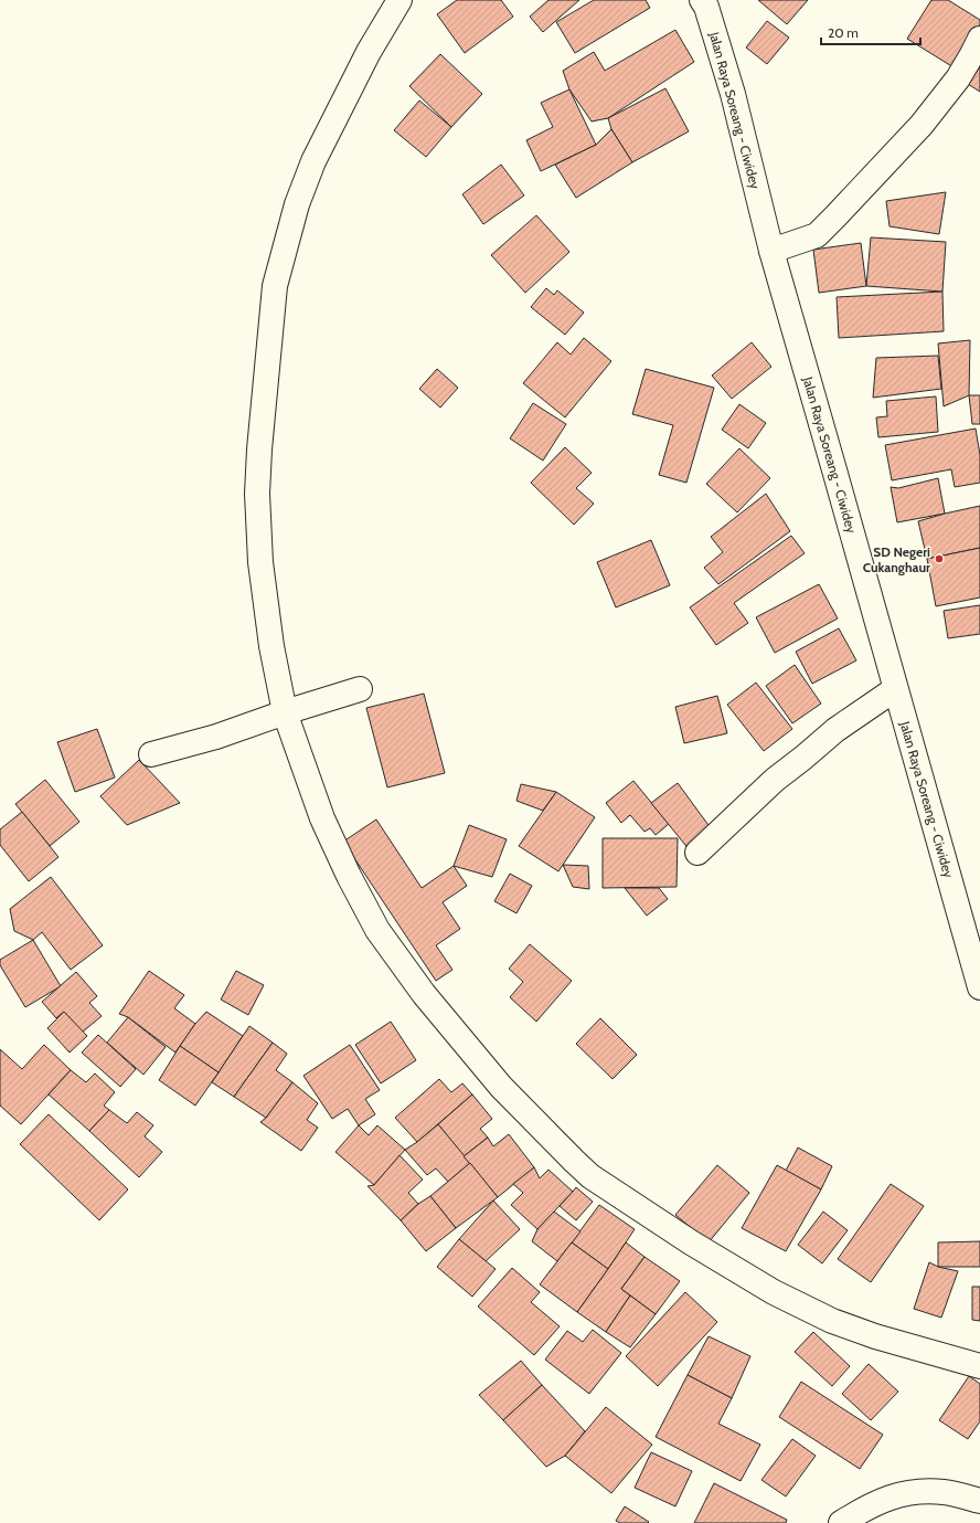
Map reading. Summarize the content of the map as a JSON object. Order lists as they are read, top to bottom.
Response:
{
  "streets": {
    "main road": ["Jalan Raya Soreang - Ciwidey"]
  },
  "places": ["SD Negeri Cukanghaur"],
  "scale_bar": "20 m"
}
